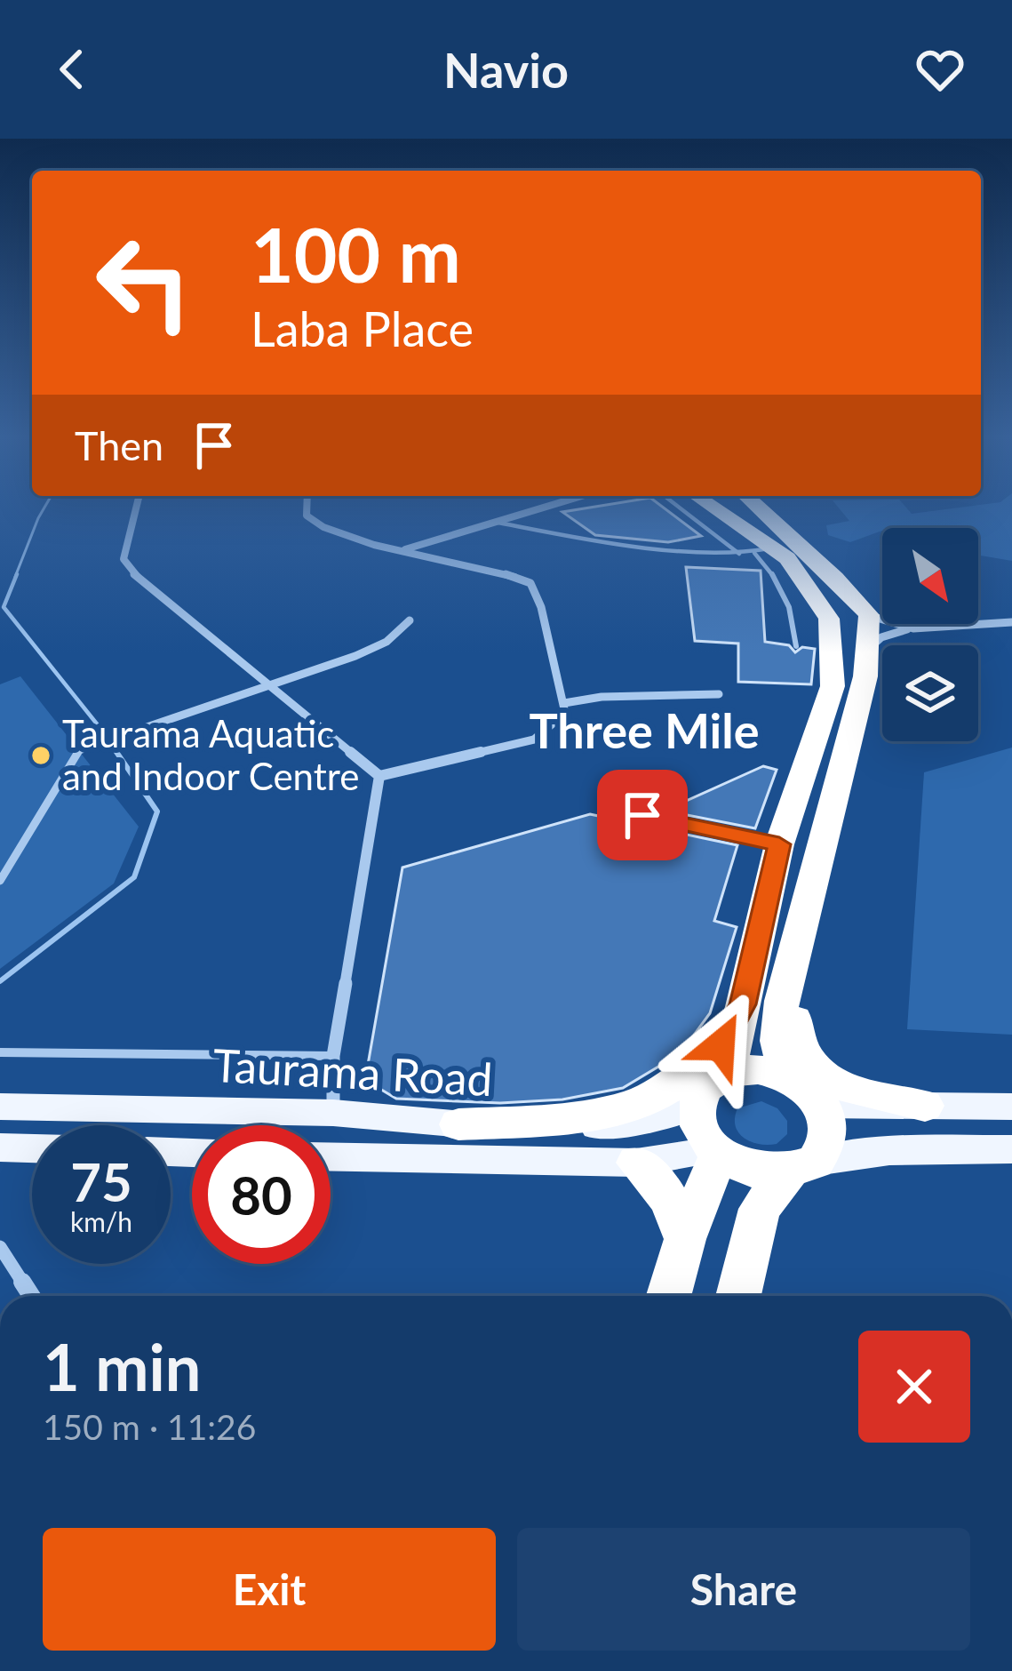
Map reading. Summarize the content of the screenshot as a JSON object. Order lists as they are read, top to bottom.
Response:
{
  "streets": {
    "main road": ["Taurama Road"]
  },
  "districts": ["Three Mile"],
  "places": ["Taurama Aquatic and Indoor Centre"],
  "north": "bottom right",
  "page": {
    "header": "Navio",
    "turn": ["100 m", "Laba Place"],
    "then": "Then",
    "speed": "75 km/h",
    "limit": "80",
    "heading": ["1 min", "150 m · 11:26"],
    "buttons": ["Exit", "Share"]
  }
}
